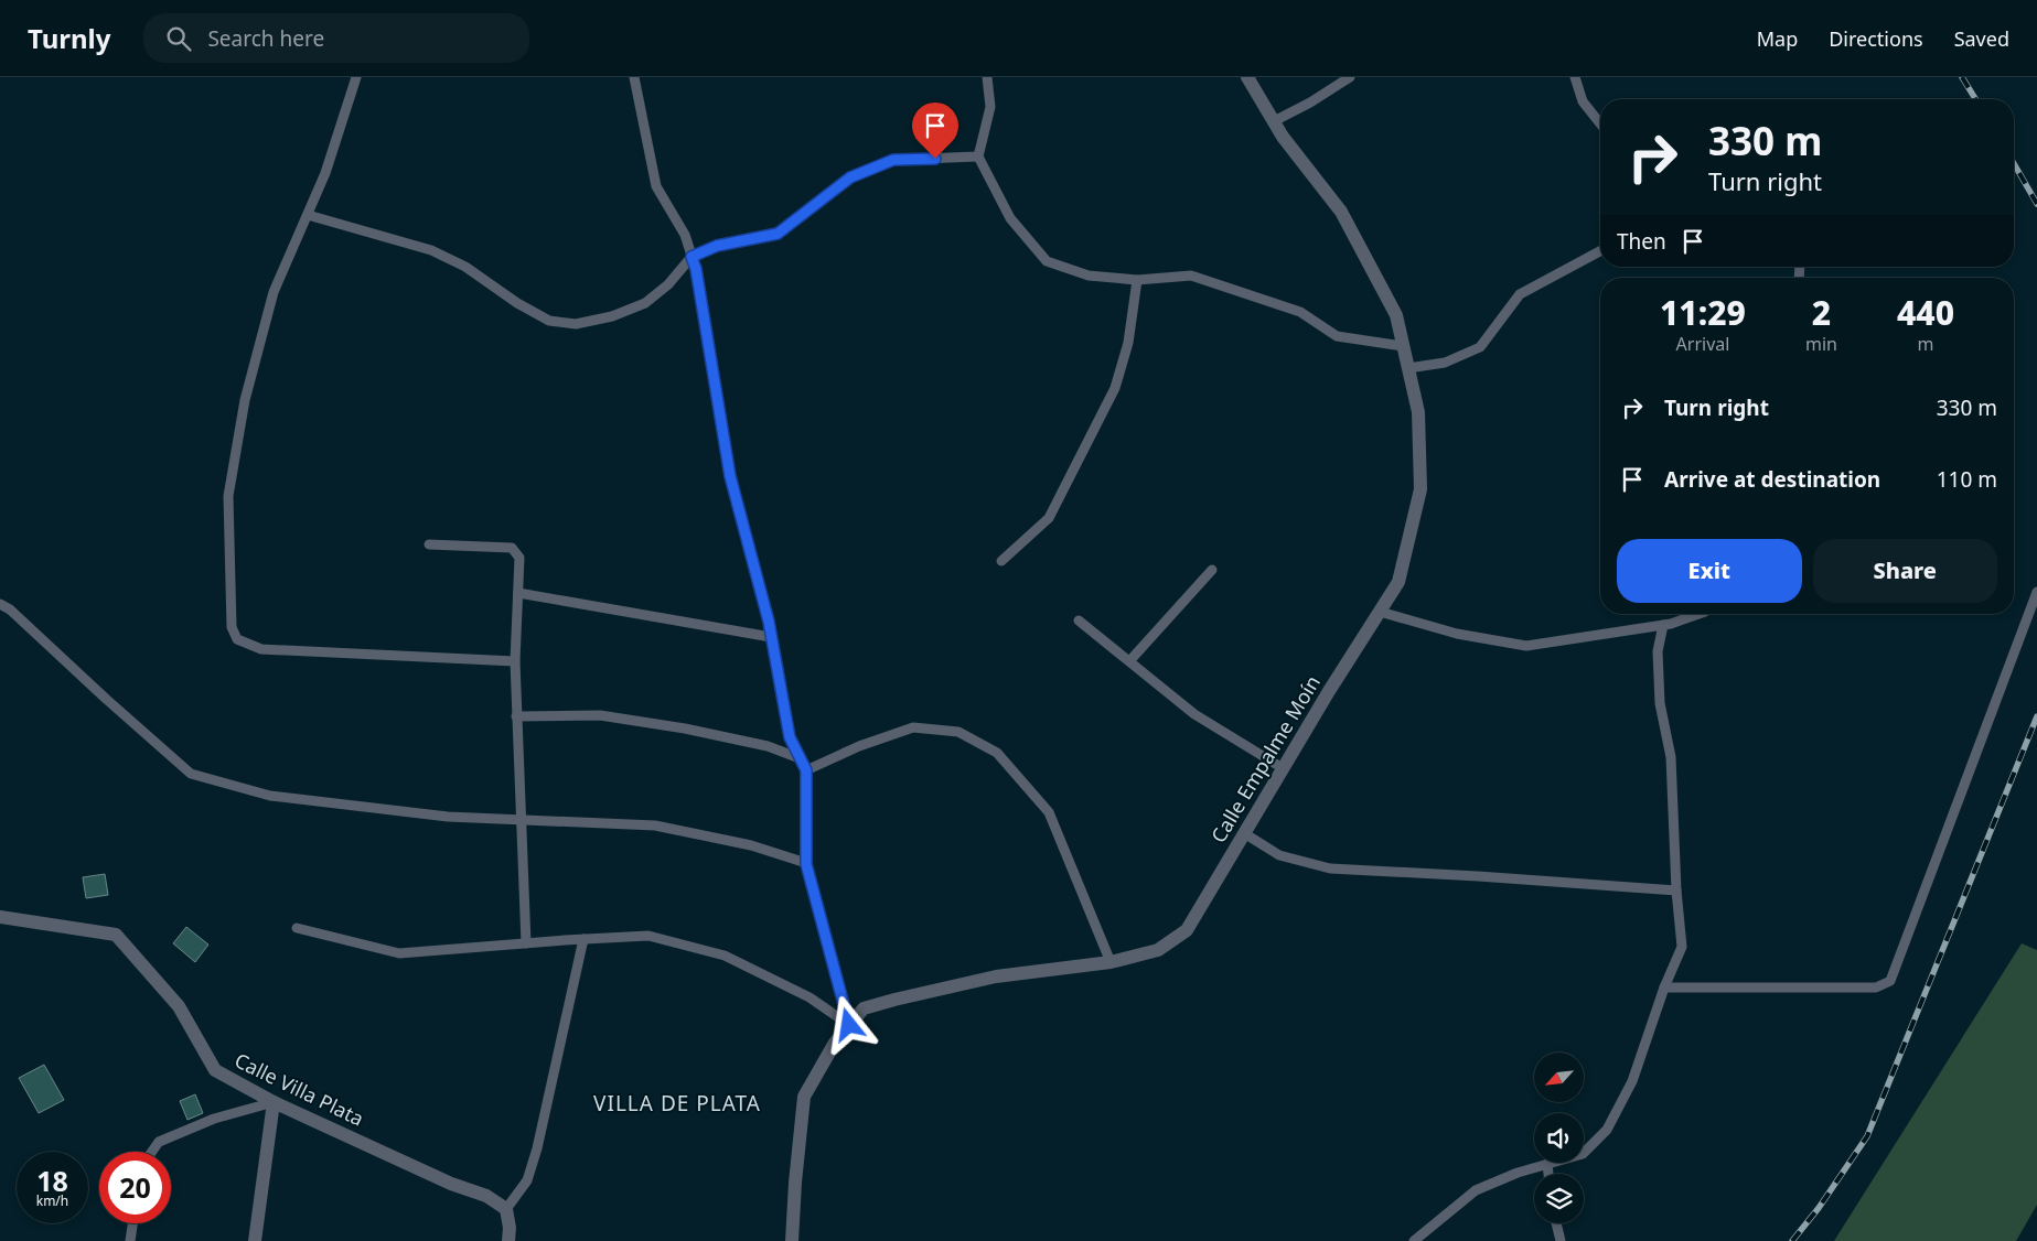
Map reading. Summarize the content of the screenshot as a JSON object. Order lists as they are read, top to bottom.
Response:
{
  "streets": {
    "street": ["Calle Empalme Moín", "Calle Villa Plata"]
  },
  "districts": ["VILLA DE PLATA"],
  "north": "bottom left",
  "page": {
    "header": "Turnly",
    "search": "Search here",
    "nav": ["Map", "Directions", "Saved"],
    "turn": ["330 m", "Turn right"],
    "then": "Then",
    "eta": [
      "11:29",
      "Arrival",
      "2",
      "min",
      "440",
      "m"
    ],
    "list": [
      {
        "name": "Turn right",
        "value": "330 m"
      },
      {
        "name": "Arrive at destination",
        "value": "110 m"
      }
    ],
    "buttons": ["Exit", "Share"],
    "speed": "18 km/h",
    "limit": "20"
  }
}
